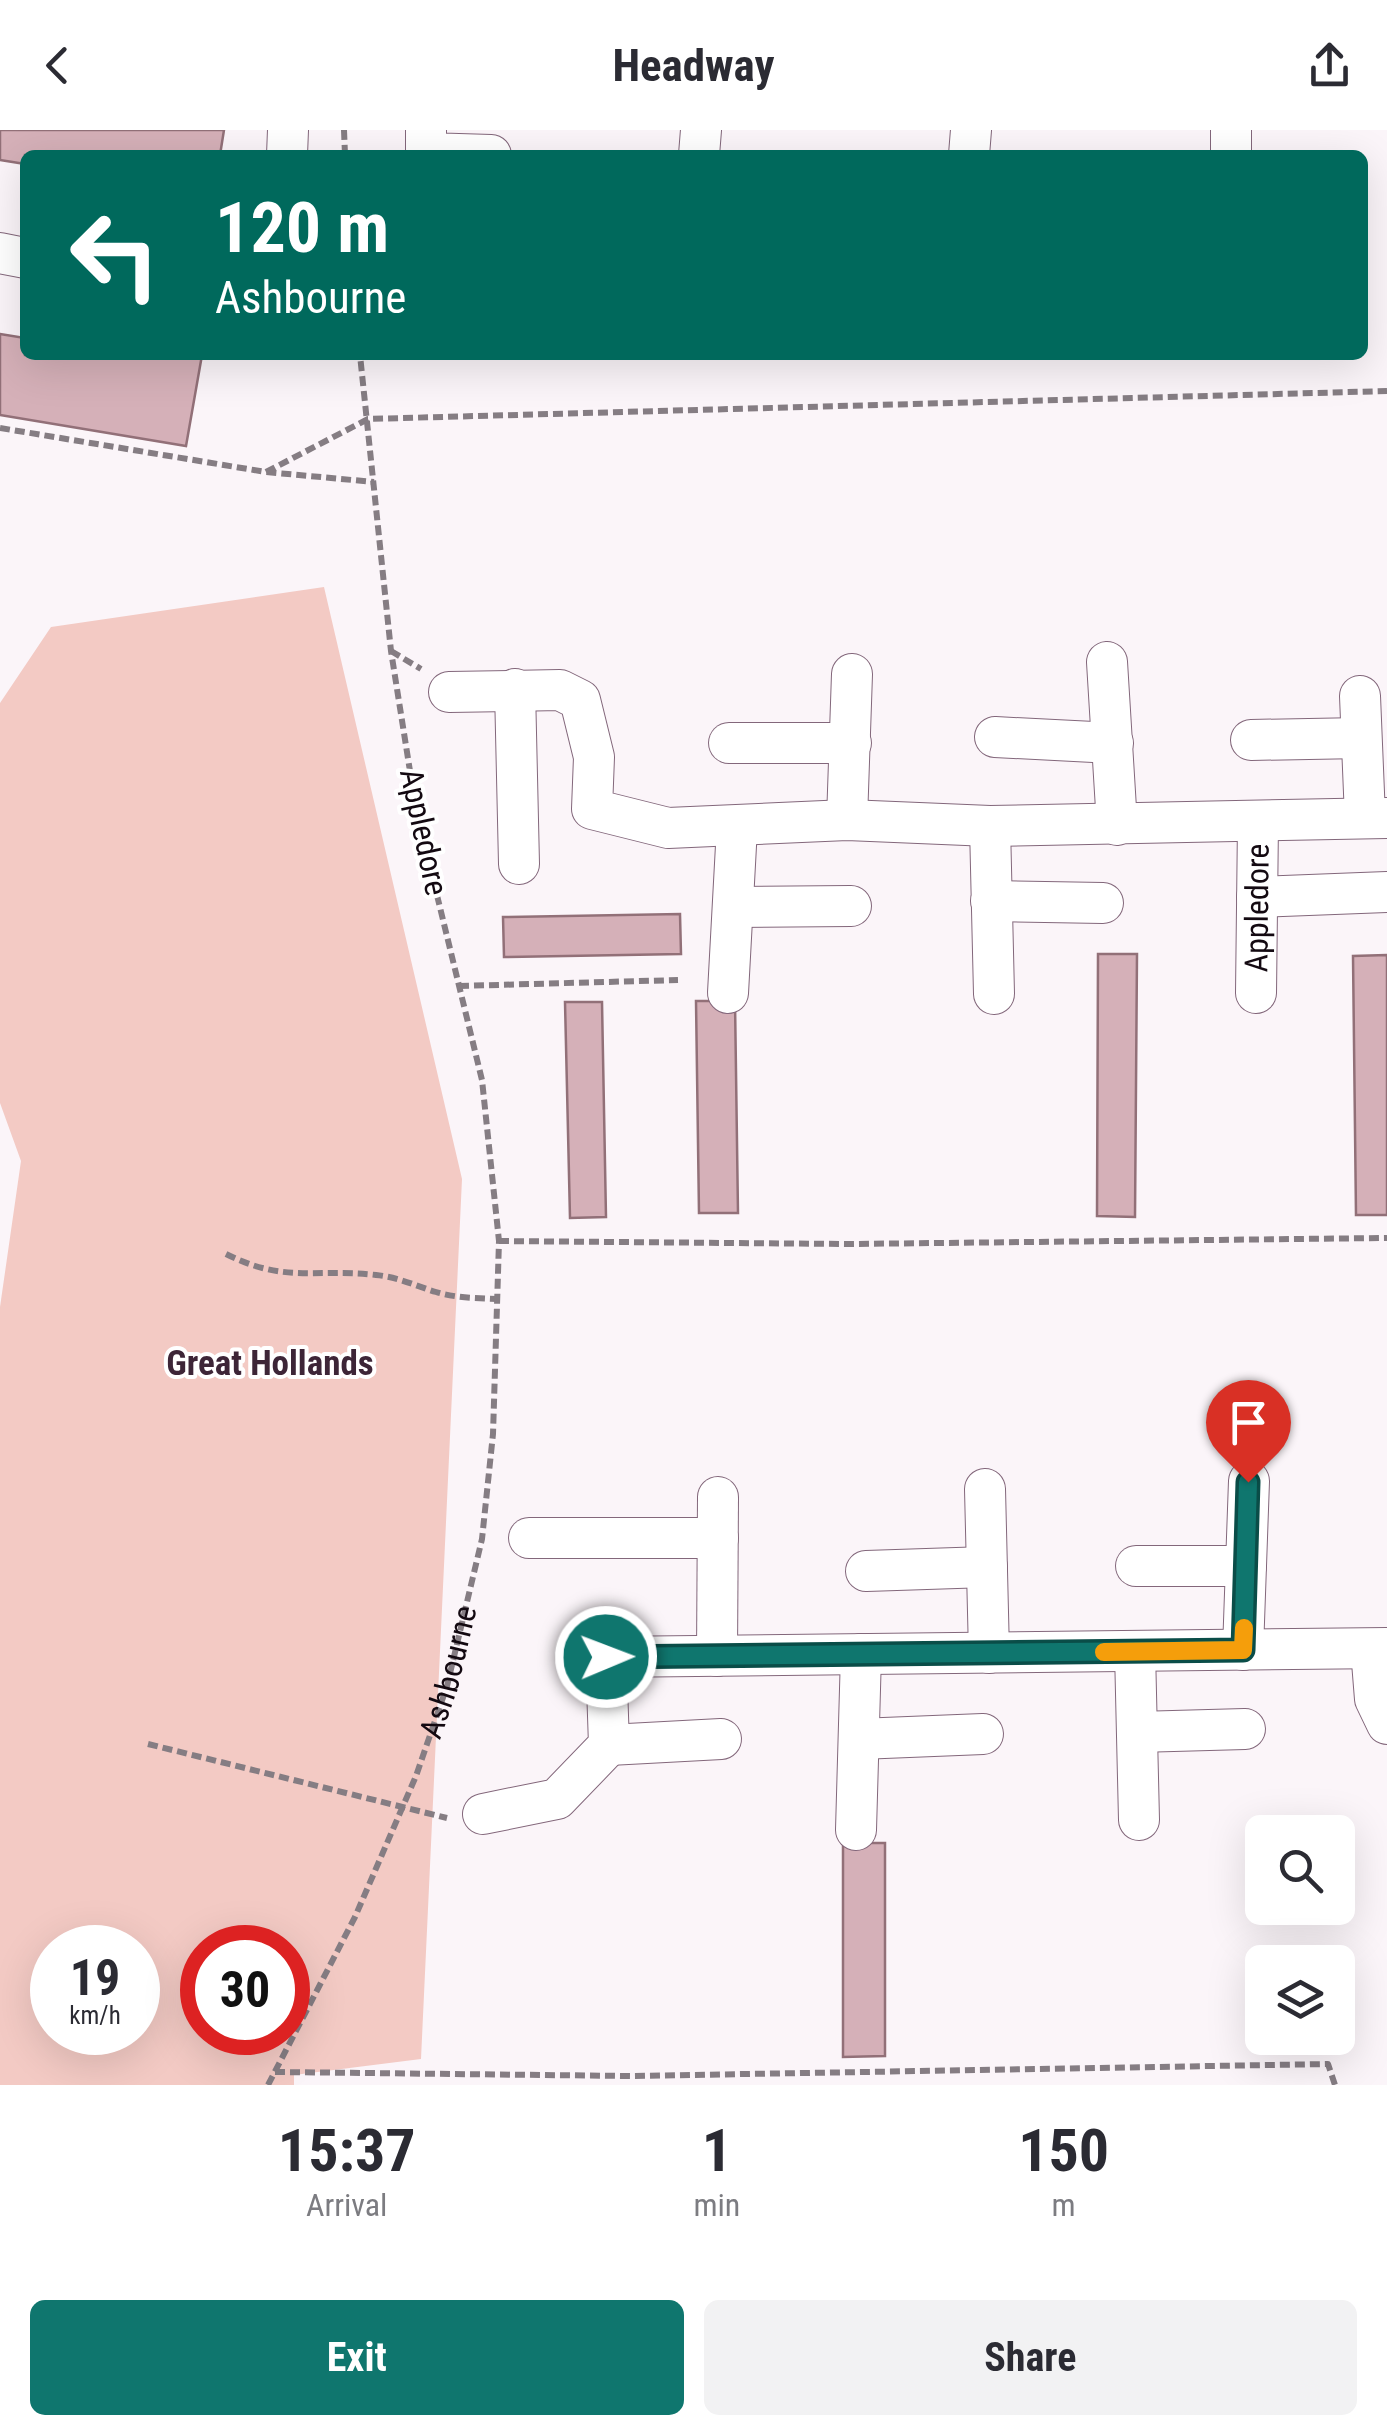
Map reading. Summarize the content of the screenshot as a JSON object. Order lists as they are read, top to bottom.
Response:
{
  "streets": {
    "street": ["Appledore"],
    "path": ["Ashbourne"]
  },
  "crossings": [
    ["Appledore", "Ashbourne"]
  ],
  "districts": ["Great Hollands"],
  "page": {
    "header": "Headway",
    "turn": ["120 m", "Ashbourne"],
    "speed": "19 km/h",
    "limit": "30",
    "eta": [
      "15:37",
      "Arrival",
      "1",
      "min",
      "150",
      "m"
    ],
    "buttons": ["Exit", "Share"]
  }
}
